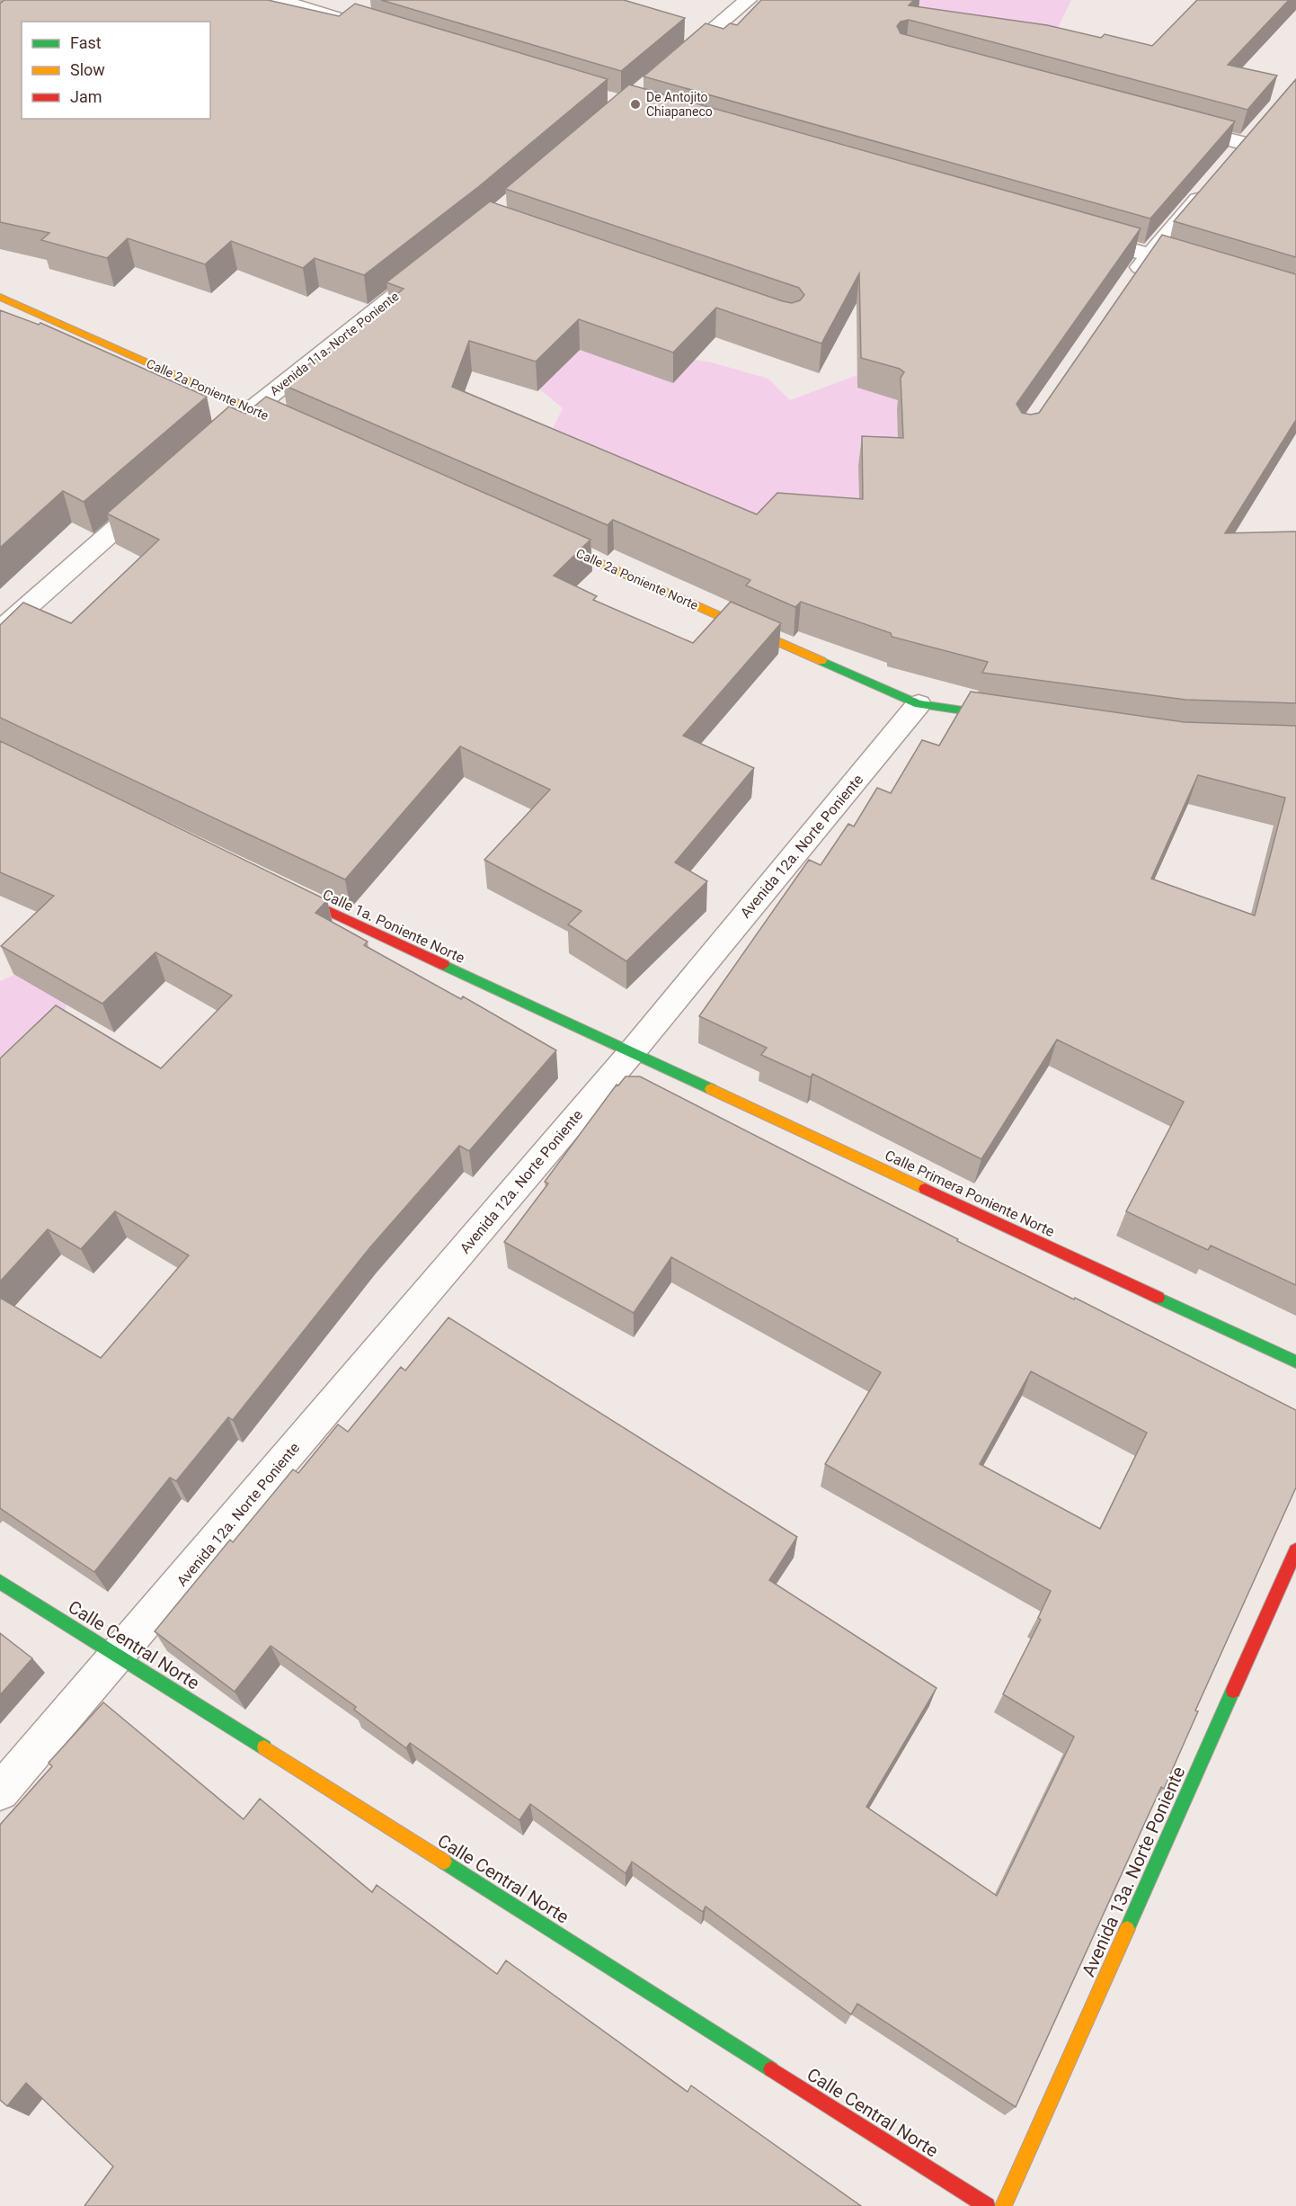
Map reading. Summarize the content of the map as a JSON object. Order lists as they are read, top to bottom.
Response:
{
  "streets": {
    "main road": [
      "Calle 2a Poniente Norte",
      "Calle 1a. Poniente Norte",
      "Calle Primera Poniente Norte",
      "Calle Central Norte",
      "Avenida 13a. Norte Poniente"
    ],
    "street": ["Avenida 11a. Norte Poniente", "Avenida 12a. Norte Poniente"]
  },
  "crossings": [
    ["Avenida 11a. Norte Poniente", "Calle 2a Poniente Norte"],
    ["Calle 2a Poniente Norte", "Avenida 12a. Norte Poniente"],
    ["Avenida 12a. Norte Poniente", "Calle 1a. Poniente Norte"],
    ["Avenida 12a. Norte Poniente", "Calle Primera Poniente Norte"],
    ["Avenida 12a. Norte Poniente", "Calle Central Norte"],
    ["Calle 1a. Poniente Norte", "Calle Primera Poniente Norte"]
  ],
  "places": ["De Antojito Chiapaneco"],
  "legend": ["Fast", "Slow", "Jam"]
}
